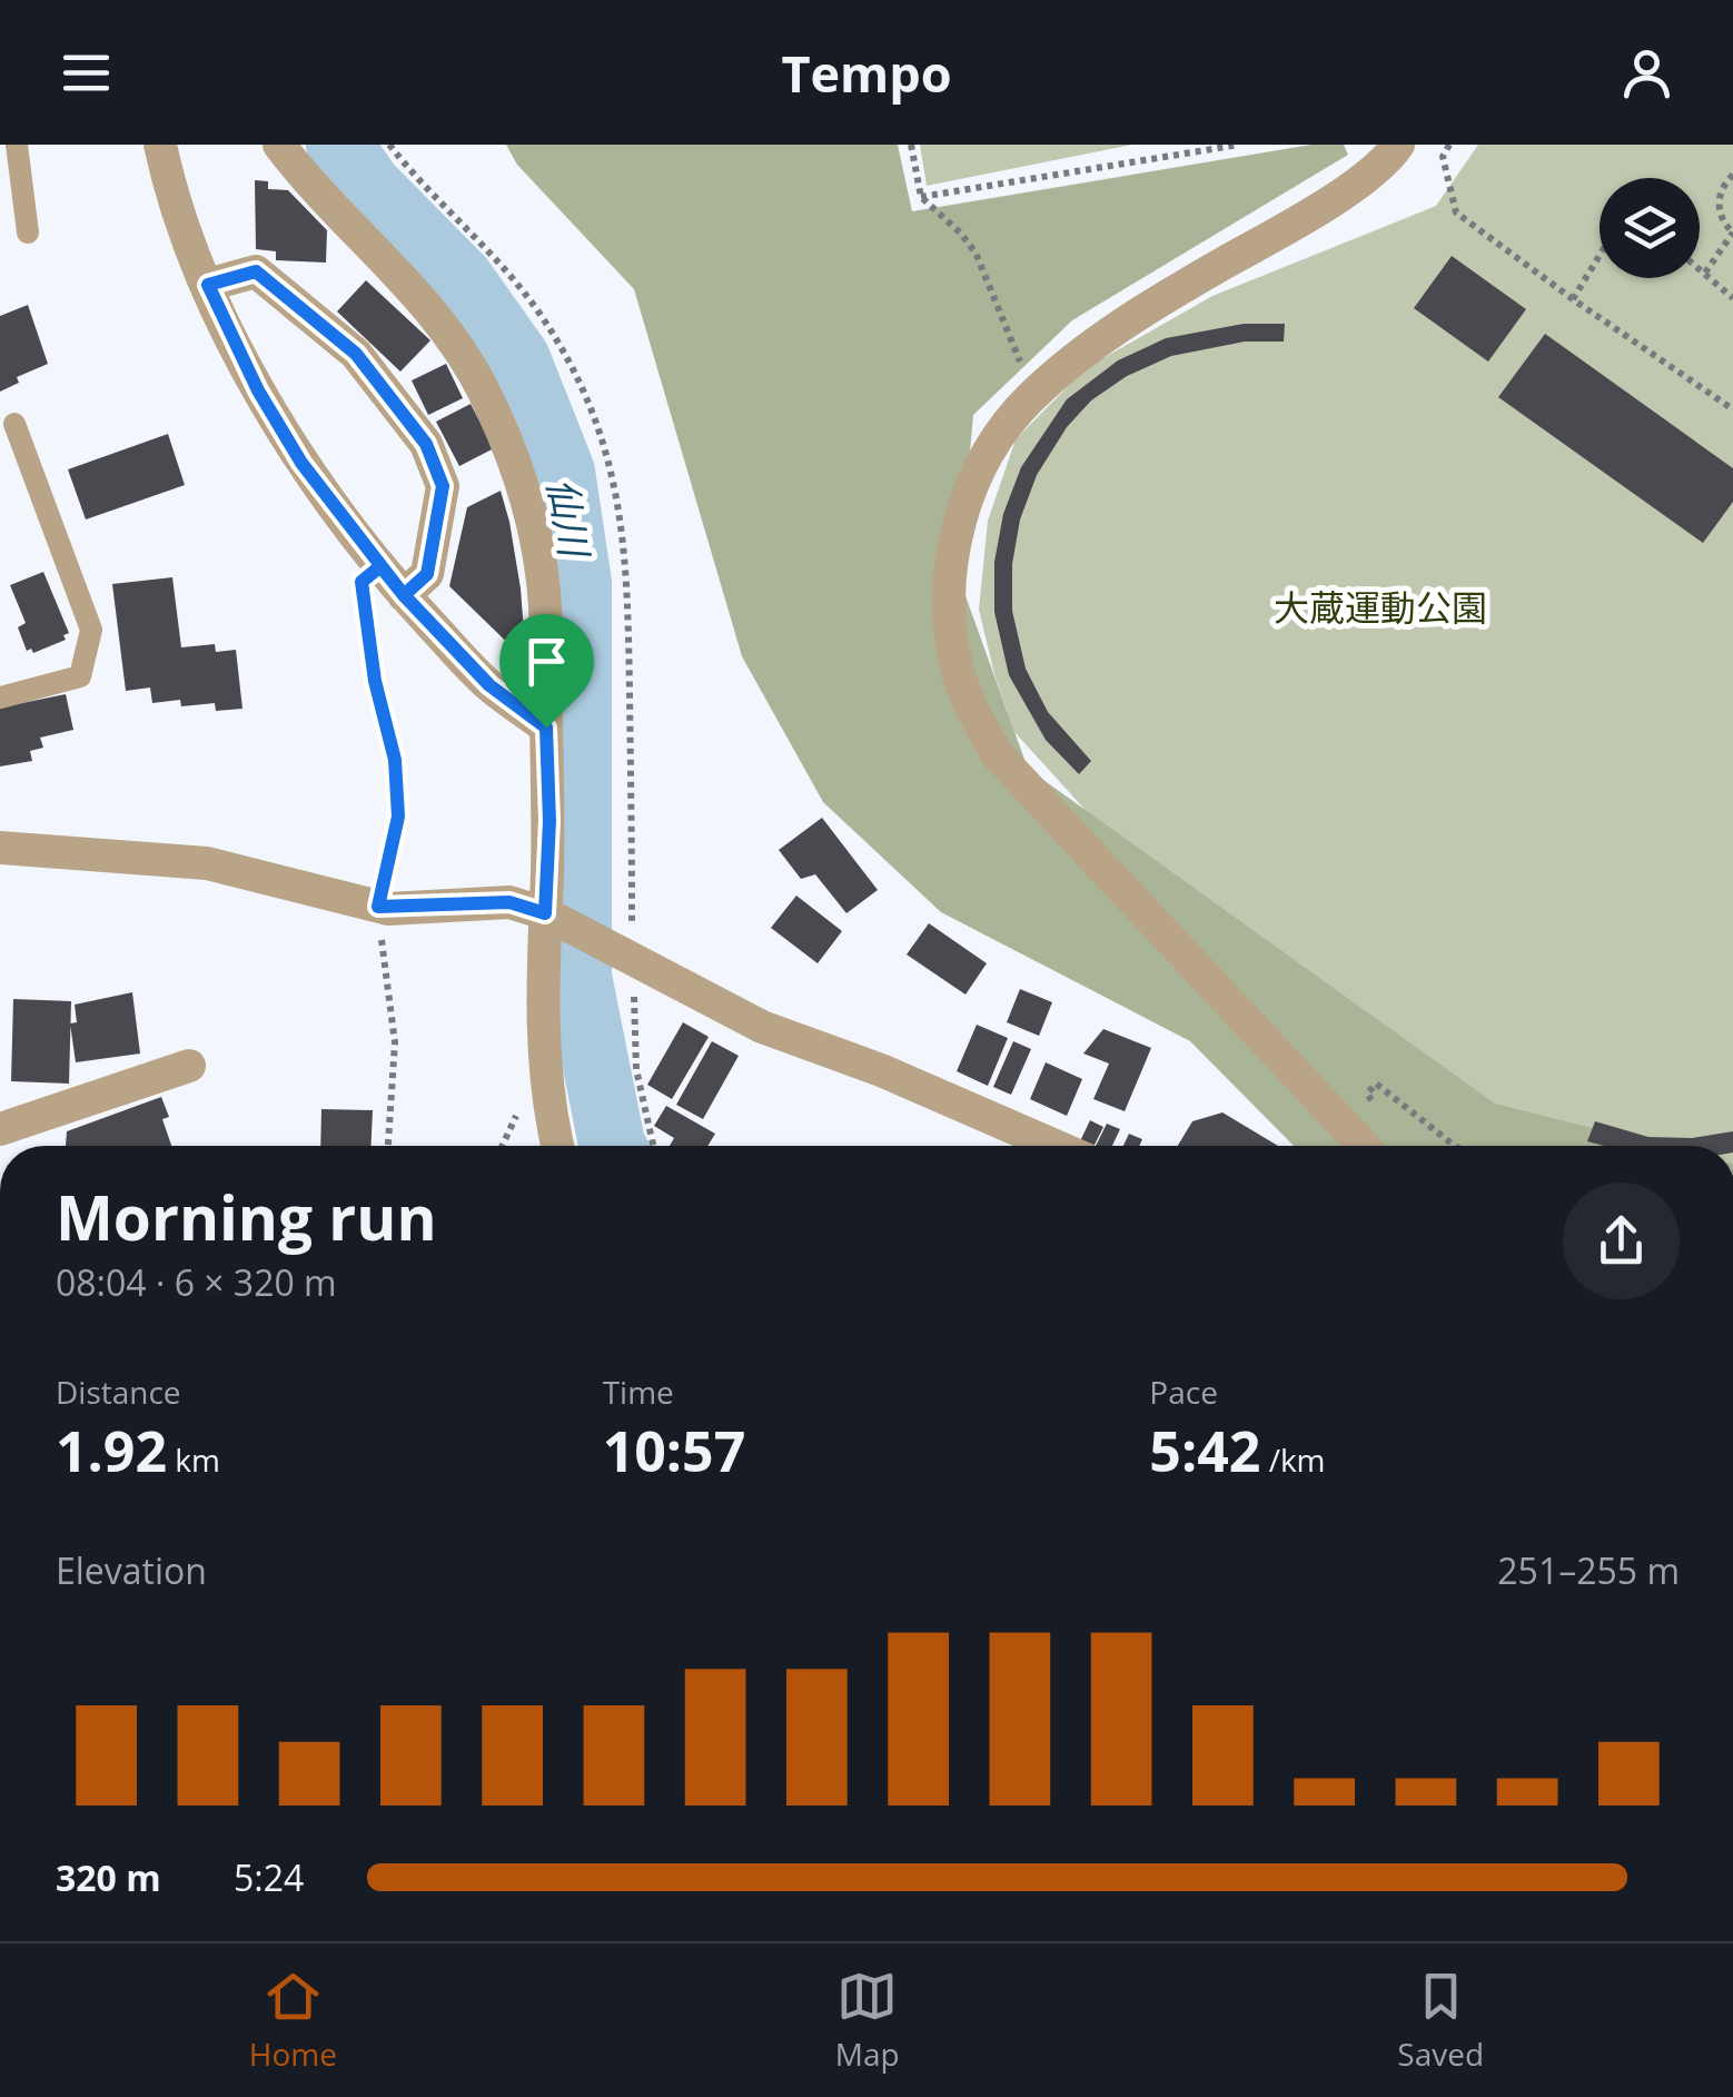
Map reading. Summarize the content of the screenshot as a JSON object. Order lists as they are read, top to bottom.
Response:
{
  "water": ["仙川"],
  "parks": ["大蔵運動公園"],
  "page": {
    "header": "Tempo",
    "heading": ["Morning run", "08:04 · 6 × 320 m"],
    "stats": [
      ["Distance", "1.92 km"],
      ["Time", "10:57"],
      ["Pace", "5:42 /km"]
    ],
    "chart": ["Elevation", "251–255 m"],
    "list": [
      {
        "name": "320 m",
        "note": "5:24"
      }
    ],
    "tabs": ["Home", "Map", "Saved"]
  }
}
